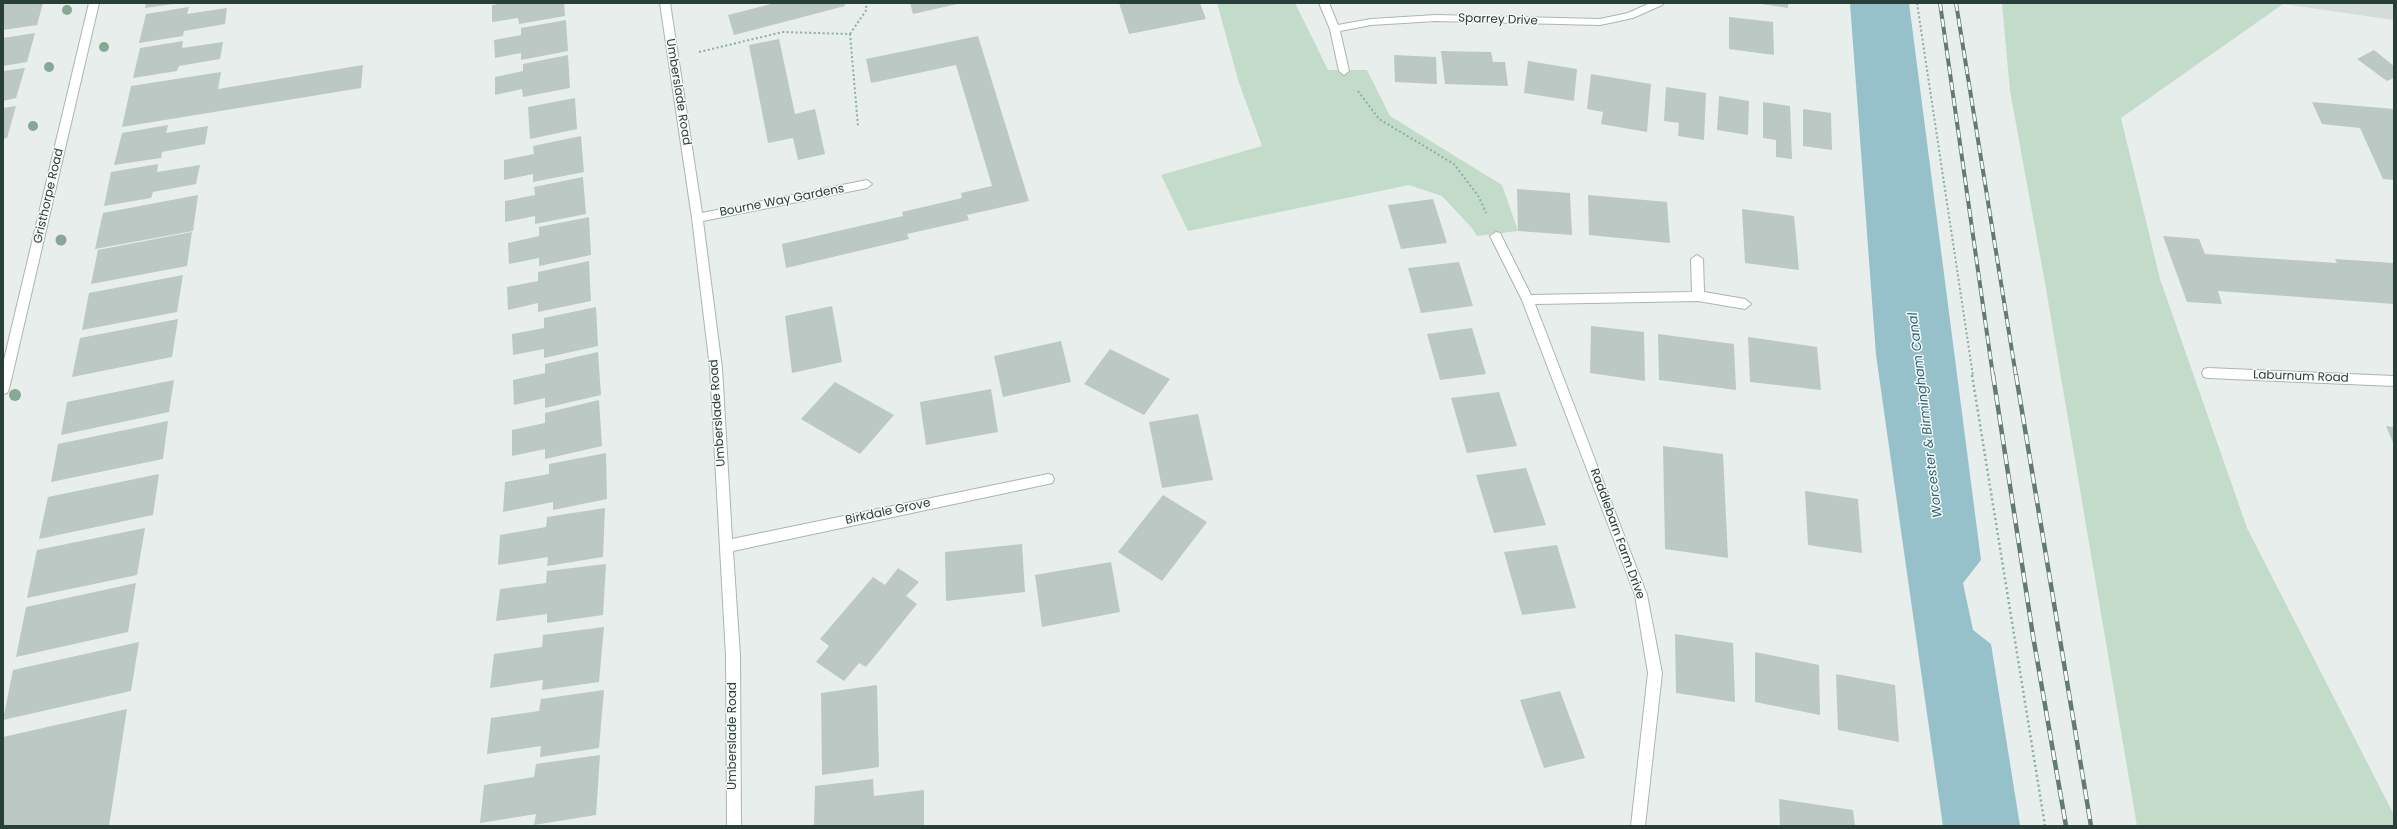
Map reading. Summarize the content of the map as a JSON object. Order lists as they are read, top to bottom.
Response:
{
  "streets": {
    "street": [
      "Sparrey Drive",
      "Umberslade Road",
      "Gristhorpe Road",
      "Bourne Way Gardens",
      "Laburnum Road",
      "Birkdale Grove",
      "Raddlebarn Farm Drive"
    ]
  },
  "crossings": [
    ["Umberslade Road", "Bourne Way Gardens"],
    ["Umberslade Road", "Birkdale Grove"]
  ],
  "water": ["Worcester & Birmingham Canal"]
}
